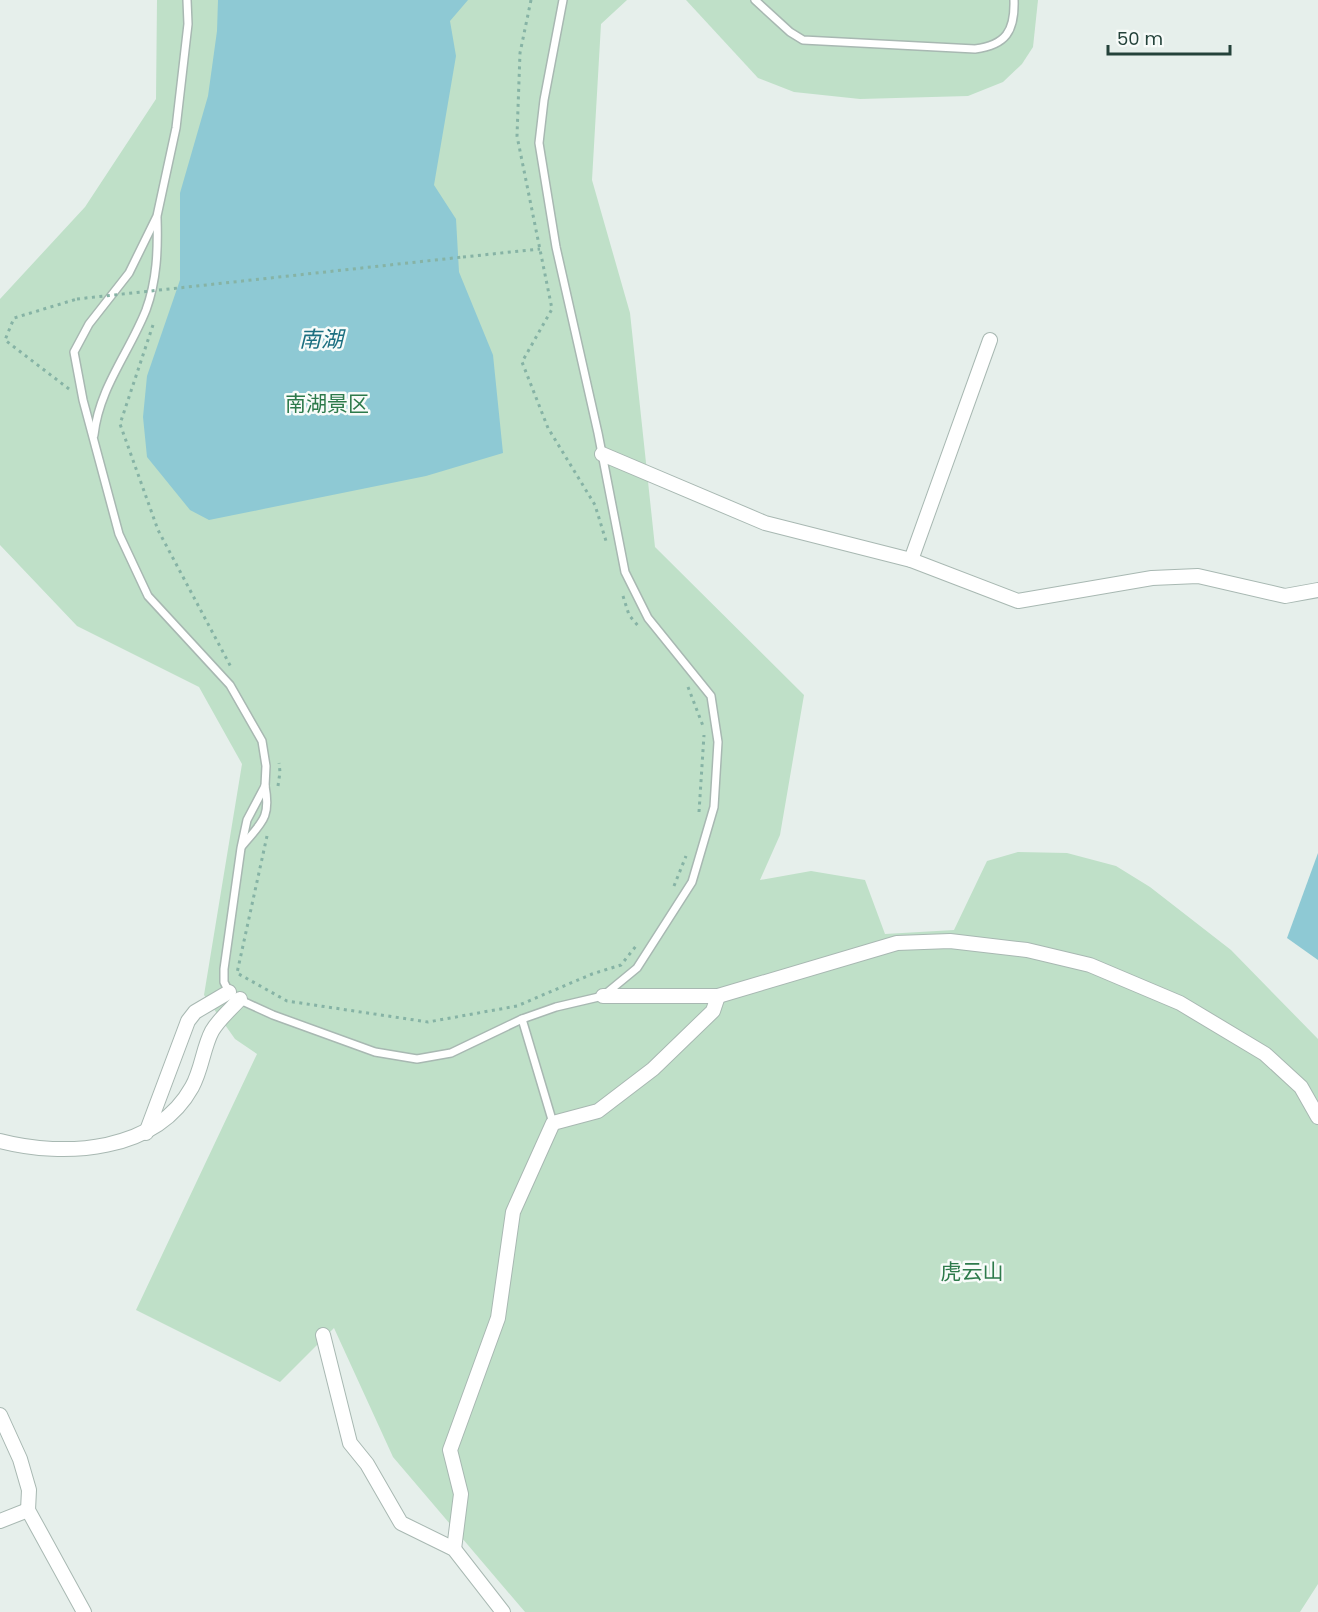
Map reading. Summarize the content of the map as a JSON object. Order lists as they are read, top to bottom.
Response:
{
  "water": ["南湖"],
  "parks": ["南湖景区", "虎云山"],
  "scale_bar": "50 m"
}
